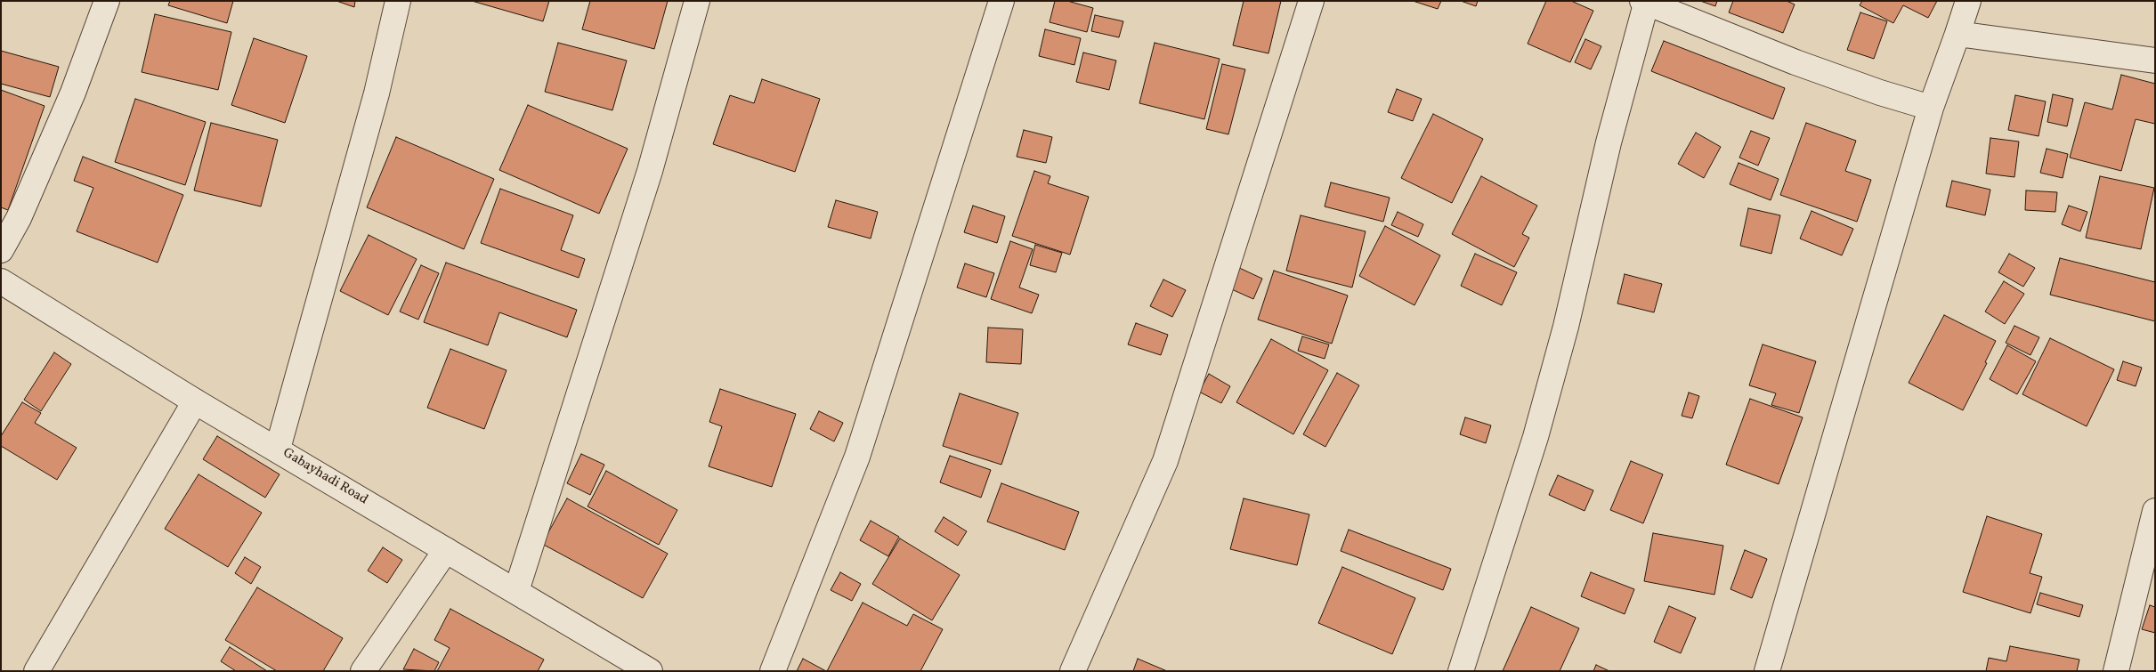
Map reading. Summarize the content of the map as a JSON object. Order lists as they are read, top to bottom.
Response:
{
  "streets": {
    "street": ["Gabayhadi Road"]
  }
}
